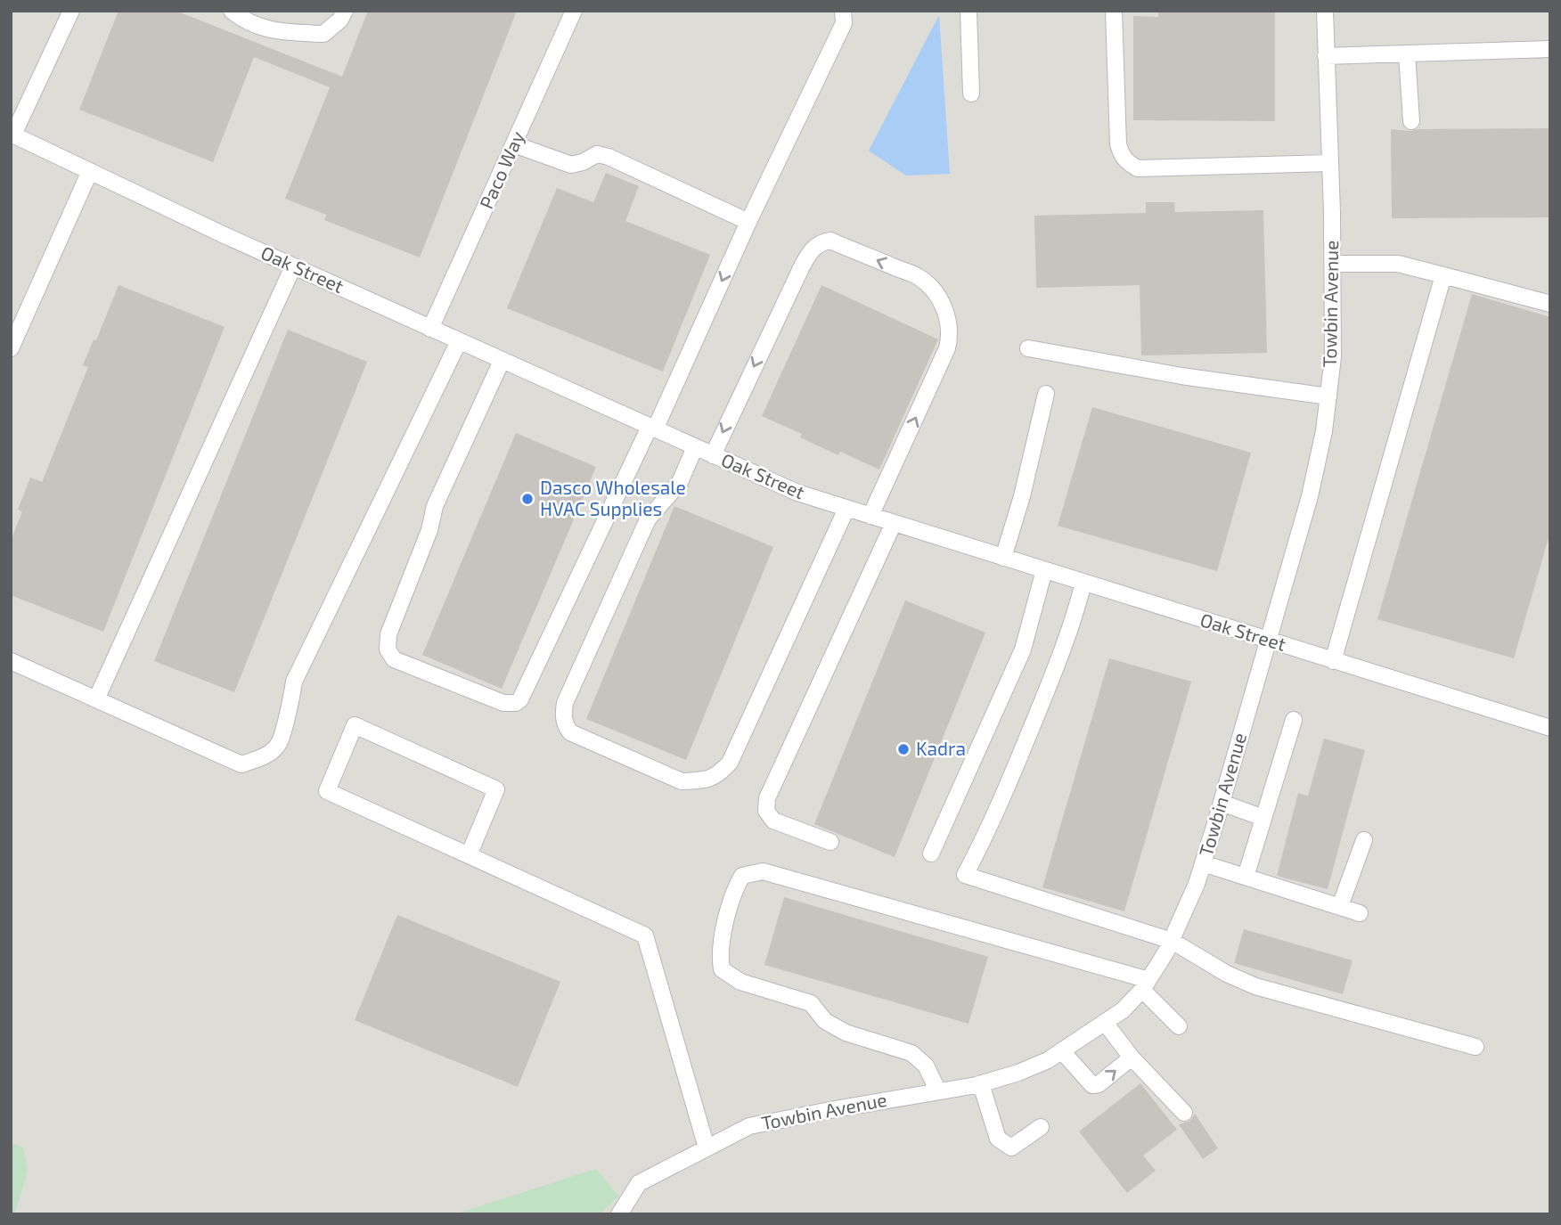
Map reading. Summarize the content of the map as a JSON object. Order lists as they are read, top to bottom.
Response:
{
  "streets": {
    "street": ["Paco Way", "Oak Street", "Towbin Avenue"]
  },
  "crossings": [
    ["Paco Way", "Oak Street"],
    ["Oak Street", "Towbin Avenue"]
  ],
  "places": ["Dasco Wholesale HVAC Supplies", "Kadra"]
}
